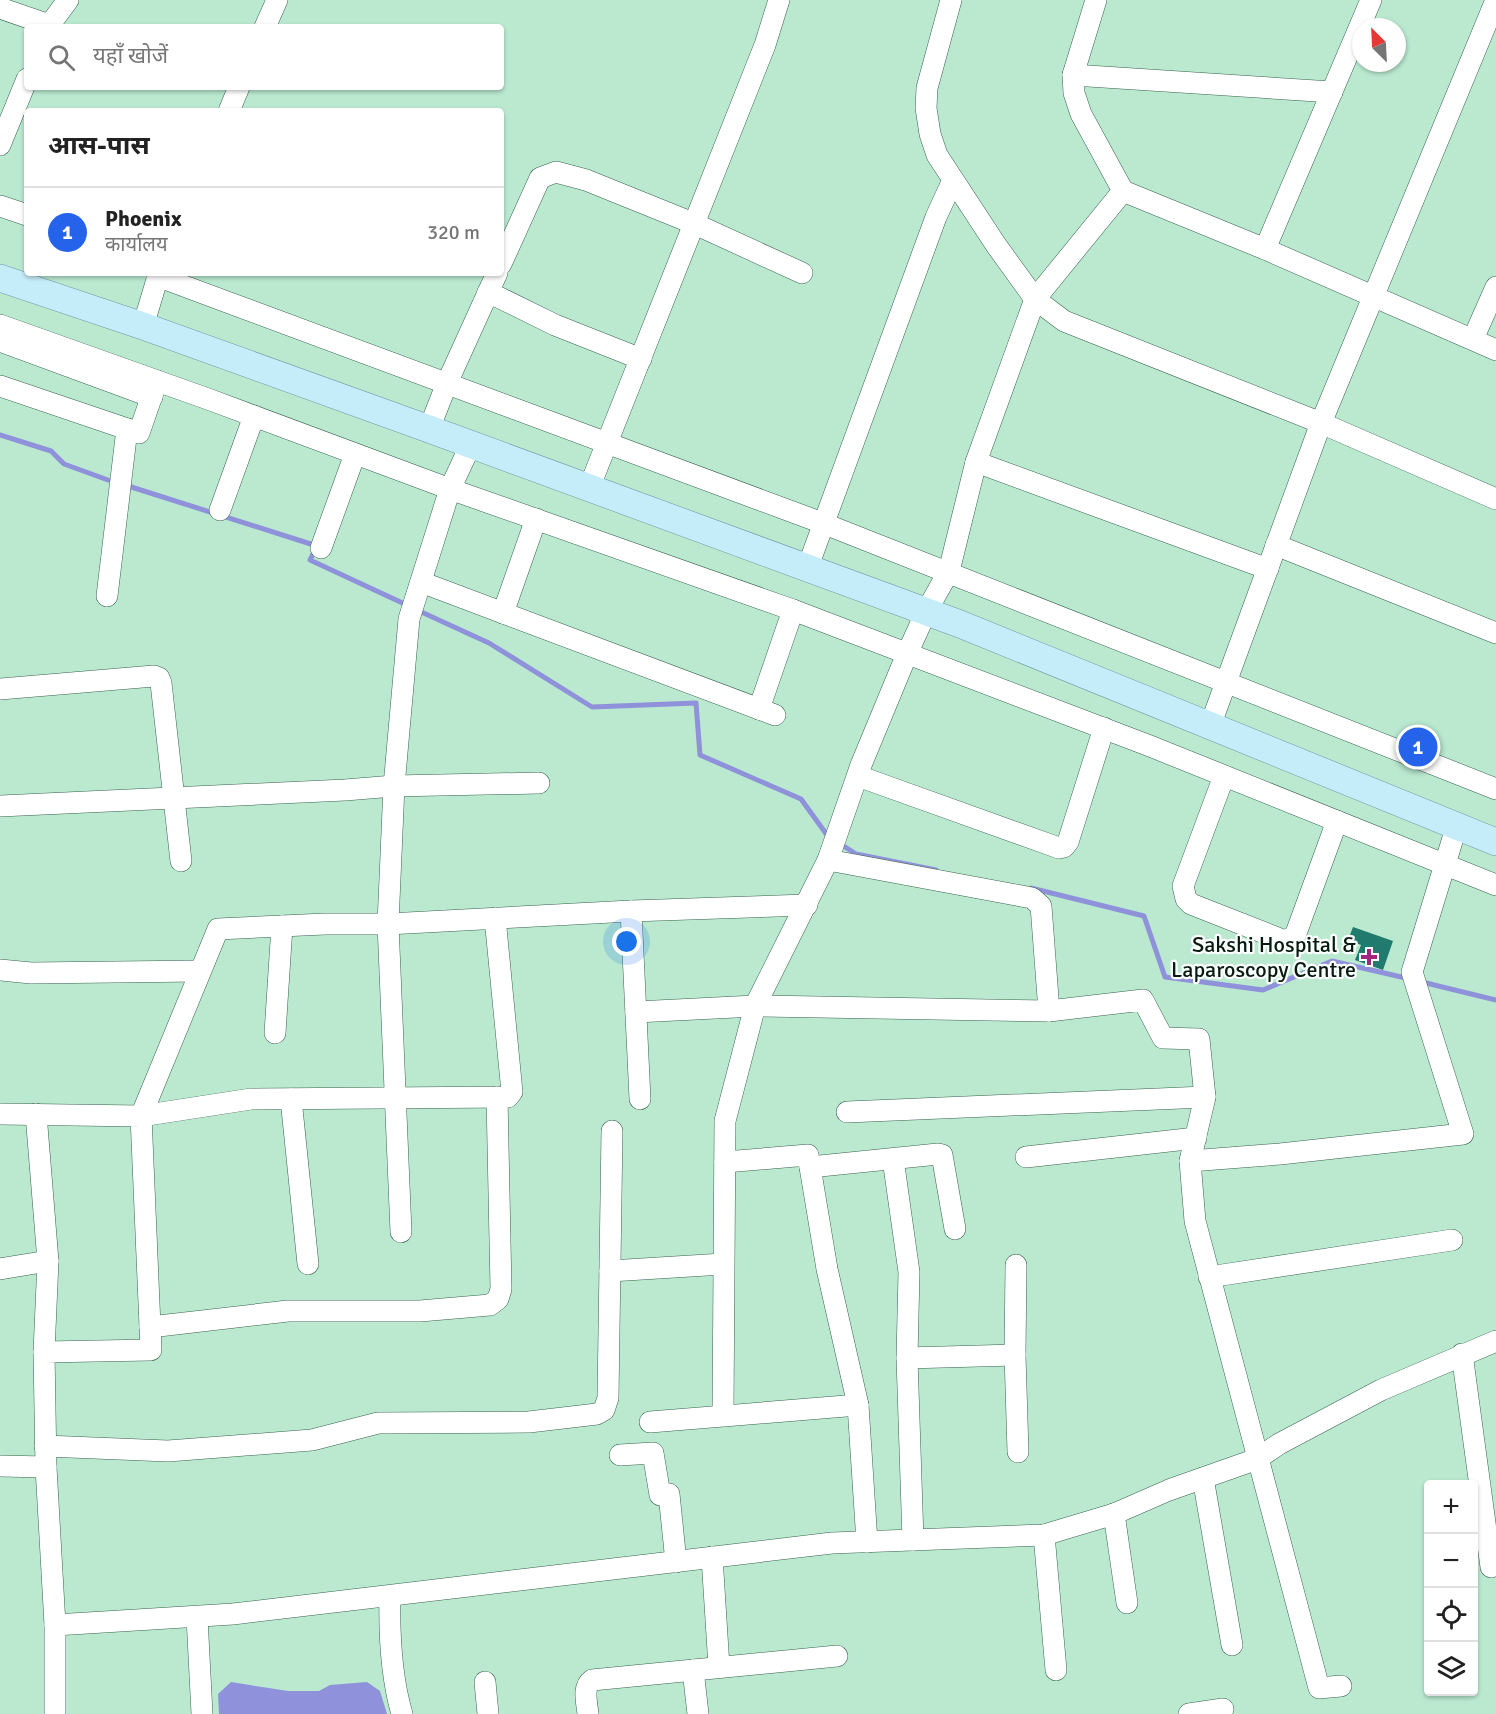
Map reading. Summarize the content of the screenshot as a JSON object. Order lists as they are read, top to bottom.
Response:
{
  "places": {
    "health": ["Sakshi Hospital & Laparoscopy Centre"]
  },
  "north": "top left",
  "page": {
    "search": "यहाँ खोजें",
    "heading": "आस-पास",
    "list": [
      {
        "mark": "1",
        "name": "Phoenix",
        "note": "कार्यालय",
        "value": "320 m"
      }
    ],
    "pins": "1",
    "map_buttons": ["+", "−"]
  }
}
